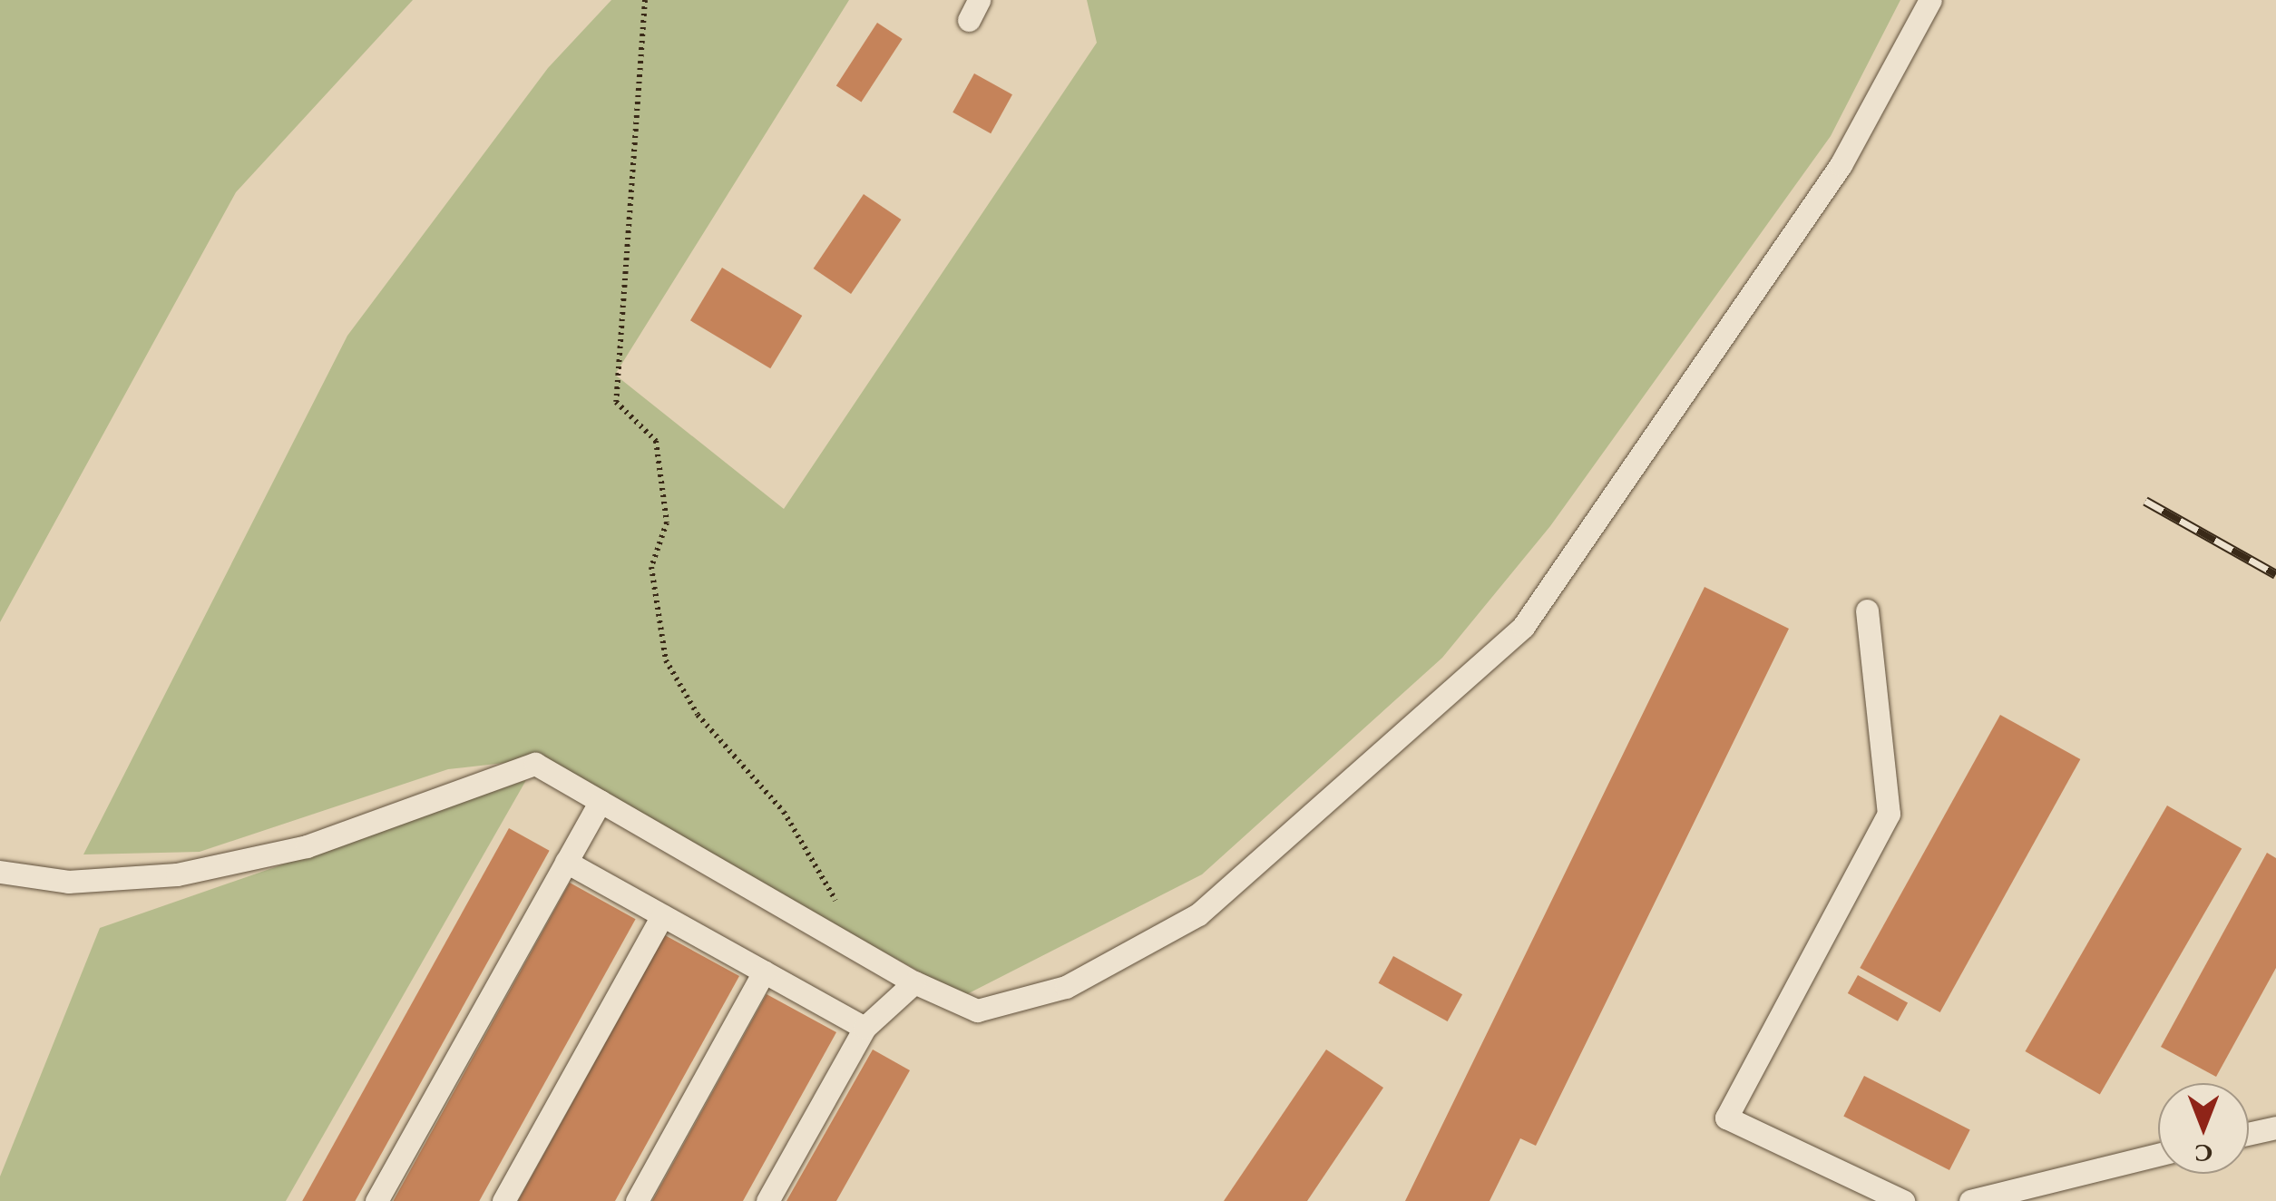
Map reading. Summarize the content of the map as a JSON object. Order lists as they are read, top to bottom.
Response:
{
  "north": "bottom"
}
